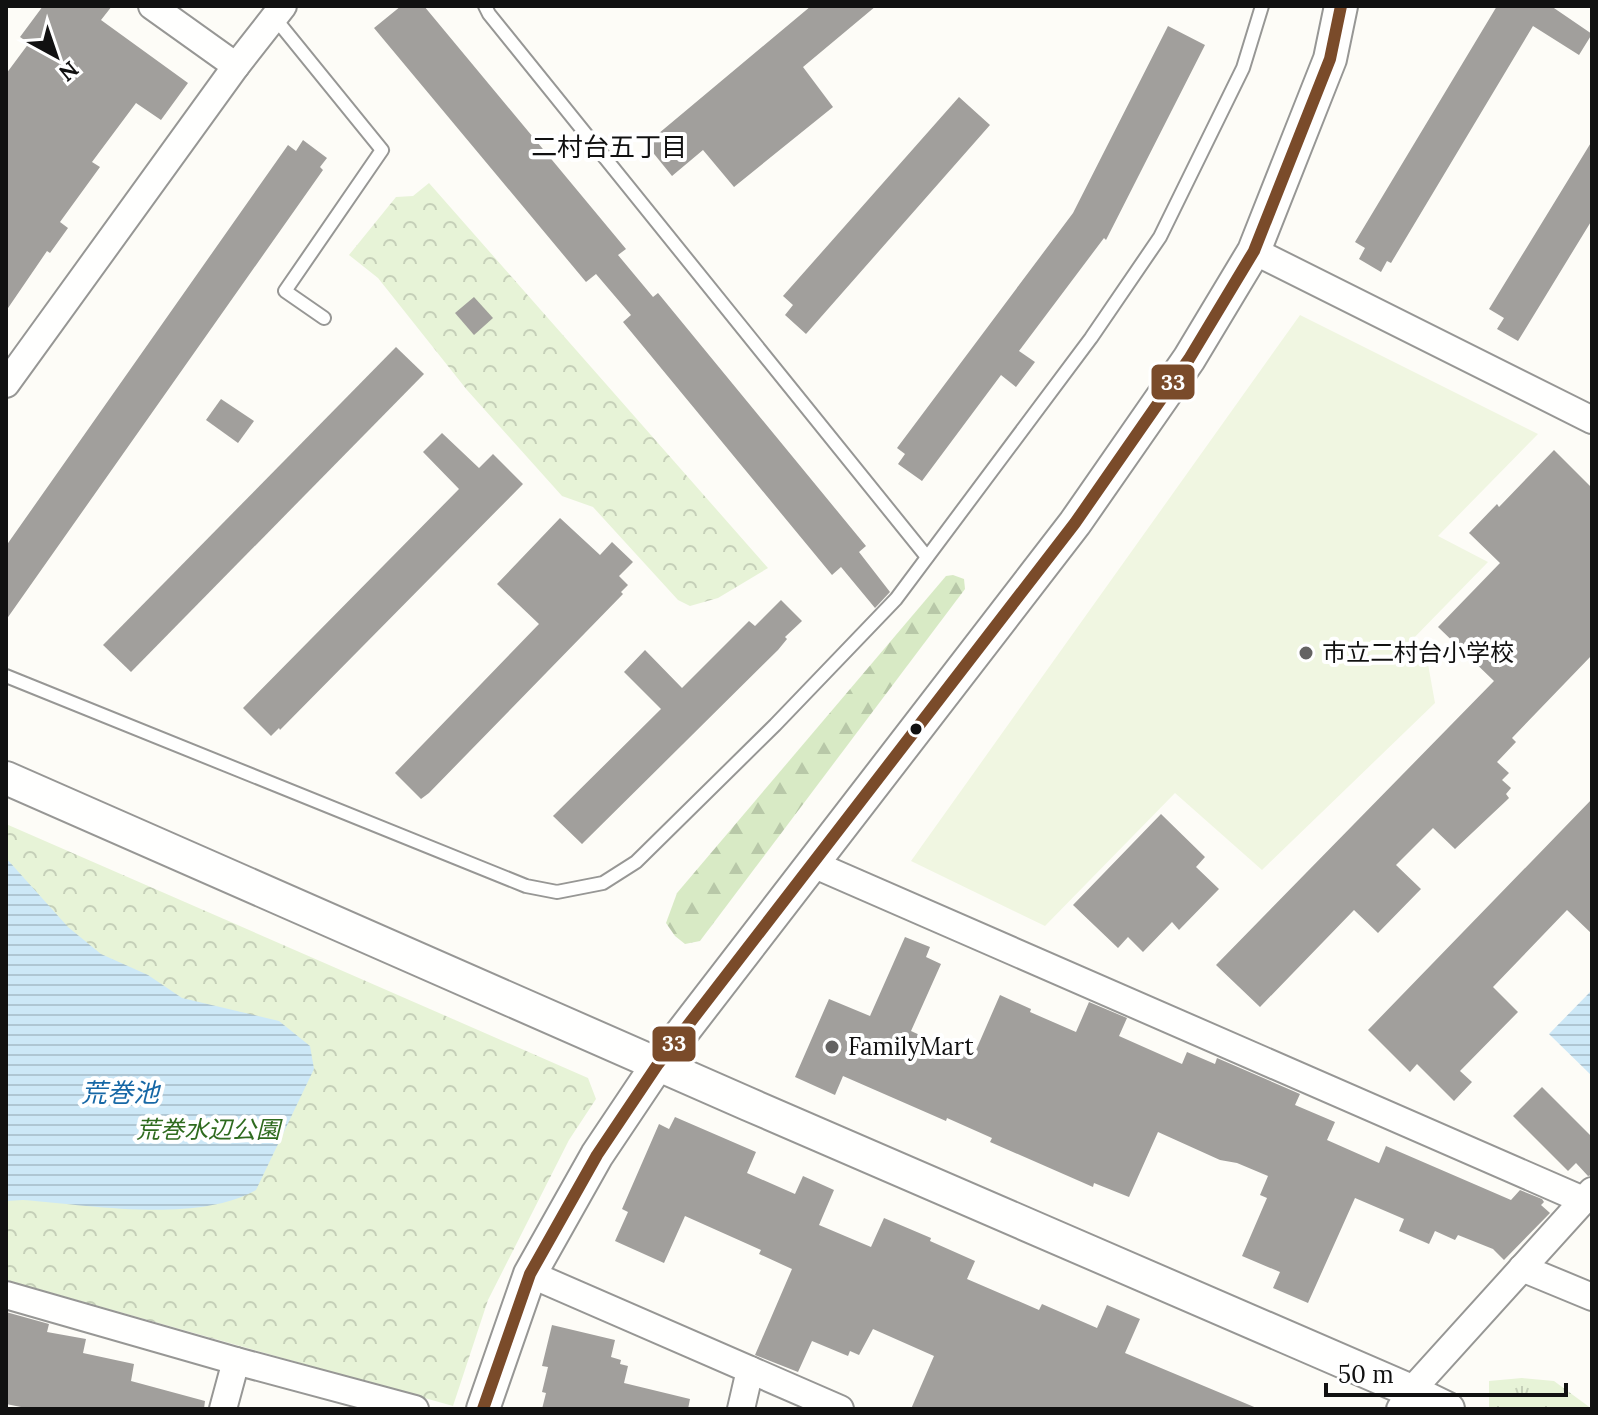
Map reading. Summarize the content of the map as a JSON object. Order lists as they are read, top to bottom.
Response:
{
  "districts": ["二村台五丁目"],
  "water": ["荒巻池"],
  "parks": ["荒巻水辺公園"],
  "places": ["市立二村台小学校", "FamilyMart"],
  "lines": ["transit line 33"],
  "scale_bar": "50 m",
  "north": "bottom right"
}
